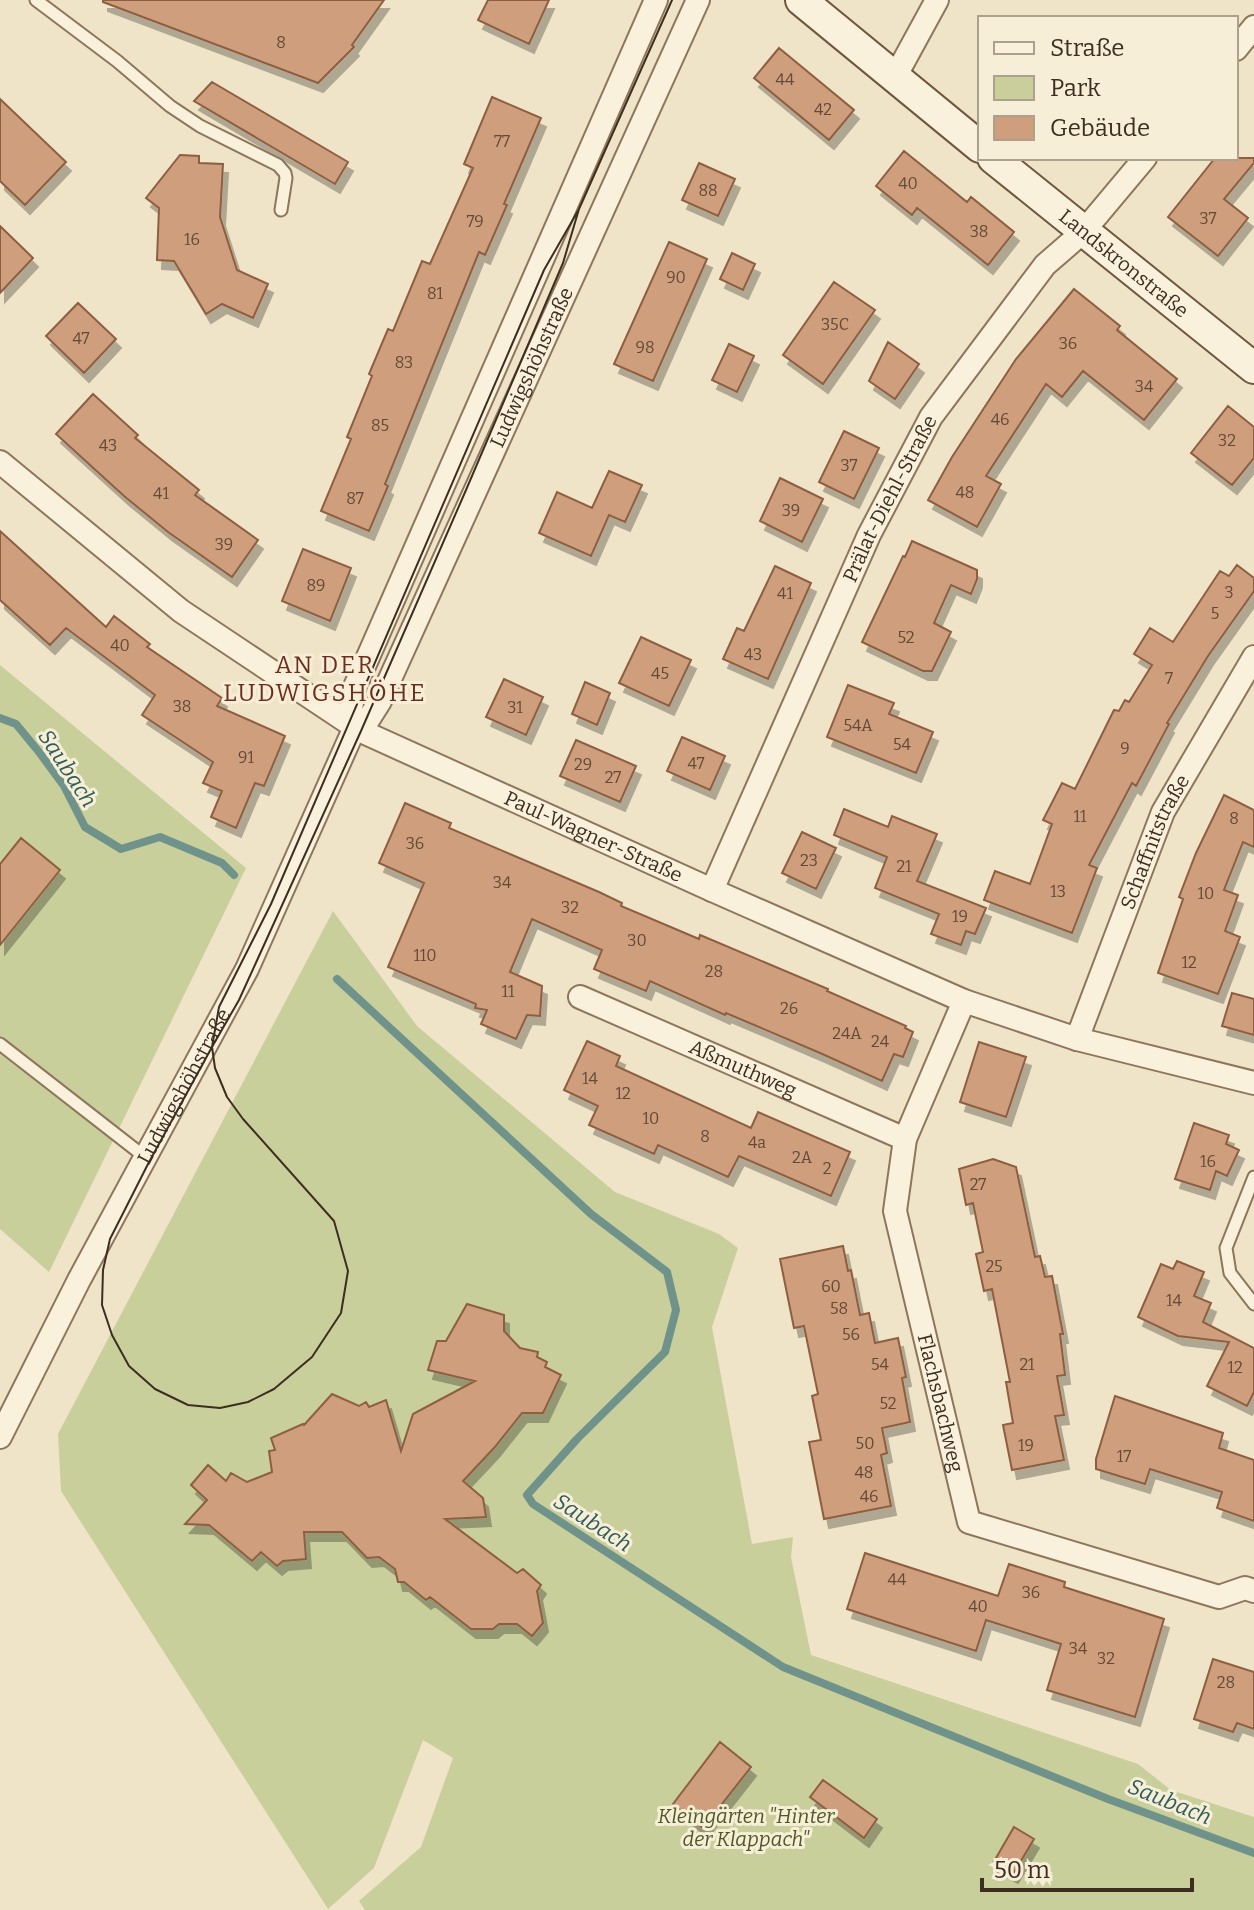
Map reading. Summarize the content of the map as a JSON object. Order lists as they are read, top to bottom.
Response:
{
  "streets": {
    "main road": ["Landskronstraße"],
    "street": [
      "Ludwigshöhstraße",
      "Prälat-Diehl-Straße",
      "Paul-Wagner-Straße",
      "Schaffnitstraße",
      "Aßmuthweg",
      "Flachsbachweg"
    ]
  },
  "crossings": [
    ["Landskronstraße", "Prälat-Diehl-Straße"],
    ["Ludwigshöhstraße", "Paul-Wagner-Straße"],
    ["Prälat-Diehl-Straße", "Paul-Wagner-Straße"],
    ["Paul-Wagner-Straße", "Schaffnitstraße"],
    ["Paul-Wagner-Straße", "Flachsbachweg"],
    ["Aßmuthweg", "Flachsbachweg"]
  ],
  "districts": ["AN DER LUDWIGSHÖHE"],
  "water": ["Saubach"],
  "parks": ["Kleingärten \"Hinter der Klappach\""],
  "house_numbers": [
    "8",
    "44",
    "42",
    "77",
    "40",
    "88",
    "37",
    "79",
    "38",
    "16",
    "90",
    "81",
    "35C",
    "47",
    "36",
    "98",
    "83",
    "34",
    "46",
    "85",
    "32",
    "43",
    "37",
    "48",
    "41",
    "87",
    "39",
    "39",
    "89",
    "3",
    "41",
    "5",
    "52",
    "40",
    "43",
    "45",
    "7",
    "38",
    "31",
    "54A",
    "54",
    "9",
    "91",
    "47",
    "29",
    "27",
    "11",
    "8",
    "36",
    "23",
    "21",
    "34",
    "13",
    "10",
    "32",
    "19",
    "30",
    "110",
    "12",
    "28",
    "11",
    "26",
    "24A",
    "24",
    "14",
    "12",
    "10",
    "8",
    "4a",
    "2A",
    "16",
    "2",
    "27",
    "25",
    "60",
    "14",
    "58",
    "56",
    "54",
    "21",
    "12",
    "52",
    "50",
    "19",
    "17",
    "48",
    "46",
    "44",
    "36",
    "40",
    "34",
    "32",
    "28"
  ],
  "legend": ["Straße", "Park", "Gebäude"],
  "scale_bar": "50 m"
}
